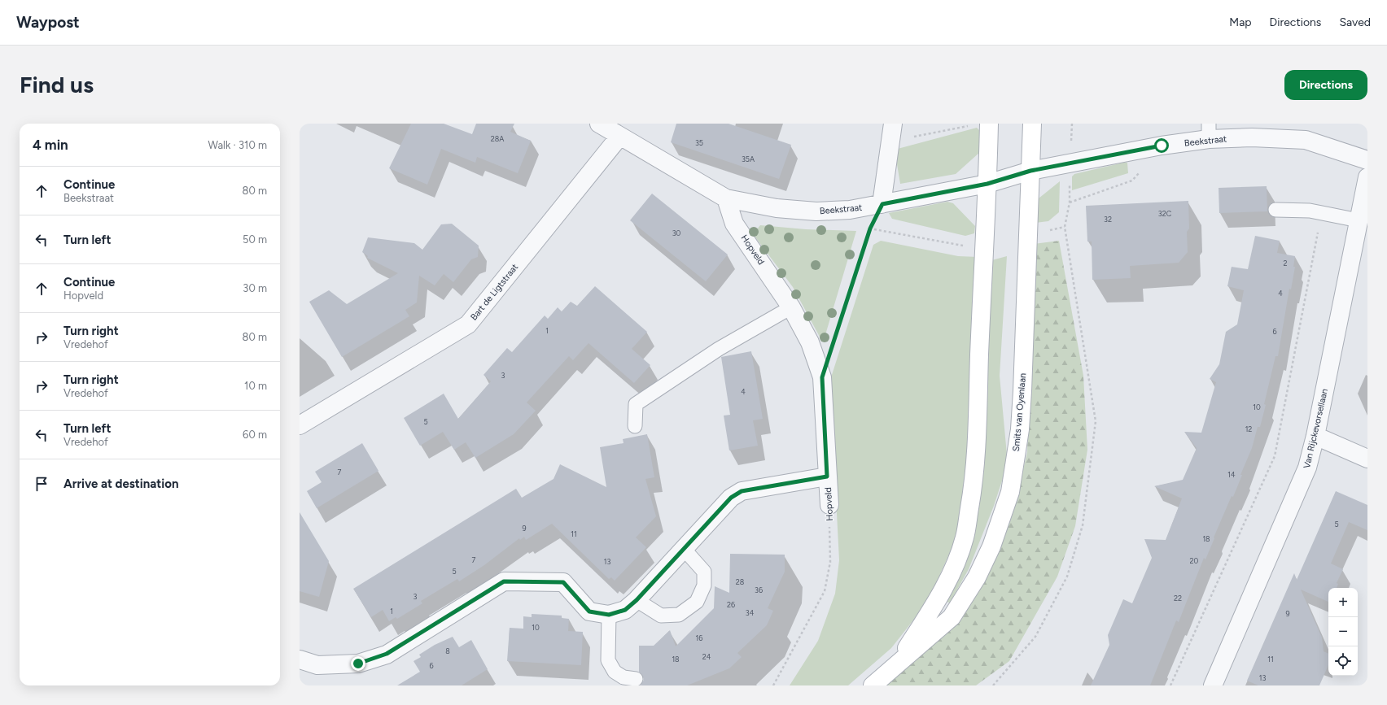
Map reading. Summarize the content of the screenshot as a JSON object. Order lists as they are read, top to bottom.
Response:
{
  "streets": {
    "main road": ["Smits van Oyenlaan"],
    "street": [
      "Beekstraat",
      "Hopveld",
      "Bart de Ligtstraat",
      "Van Rijckevorsellaan"
    ]
  },
  "crossings": [
    ["Beekstraat", "Hopveld"],
    ["Beekstraat", "Bart de Ligtstraat"],
    ["Beekstraat", "Smits van Oyenlaan"]
  ],
  "house_numbers": [
    "28A",
    "35",
    "35A",
    "32C",
    "32",
    "30",
    "2",
    "4",
    "1",
    "6",
    "3",
    "4",
    "10",
    "5",
    "12",
    "7",
    "14",
    "5",
    "9",
    "11",
    "18",
    "7",
    "20",
    "13",
    "5",
    "28",
    "36",
    "3",
    "22",
    "26",
    "1",
    "34",
    "9",
    "10",
    "16",
    "8",
    "24",
    "18",
    "11",
    "6",
    "13"
  ],
  "page": {
    "header": "Waypost",
    "nav": ["Map", "Directions", "Saved"],
    "buttons": "Directions",
    "title": "Find us",
    "heading": ["4 min", "Walk · 310 m"],
    "list": [
      ["Continue", "Beekstraat", "80 m"],
      ["Turn left", "50 m"],
      ["Continue", "Hopveld", "30 m"],
      ["Turn right", "Vredehof", "80 m"],
      ["Turn right", "Vredehof", "10 m"],
      ["Turn left", "Vredehof", "60 m"],
      "Arrive at destination"
    ],
    "map_buttons": ["+", "−"]
  }
}
